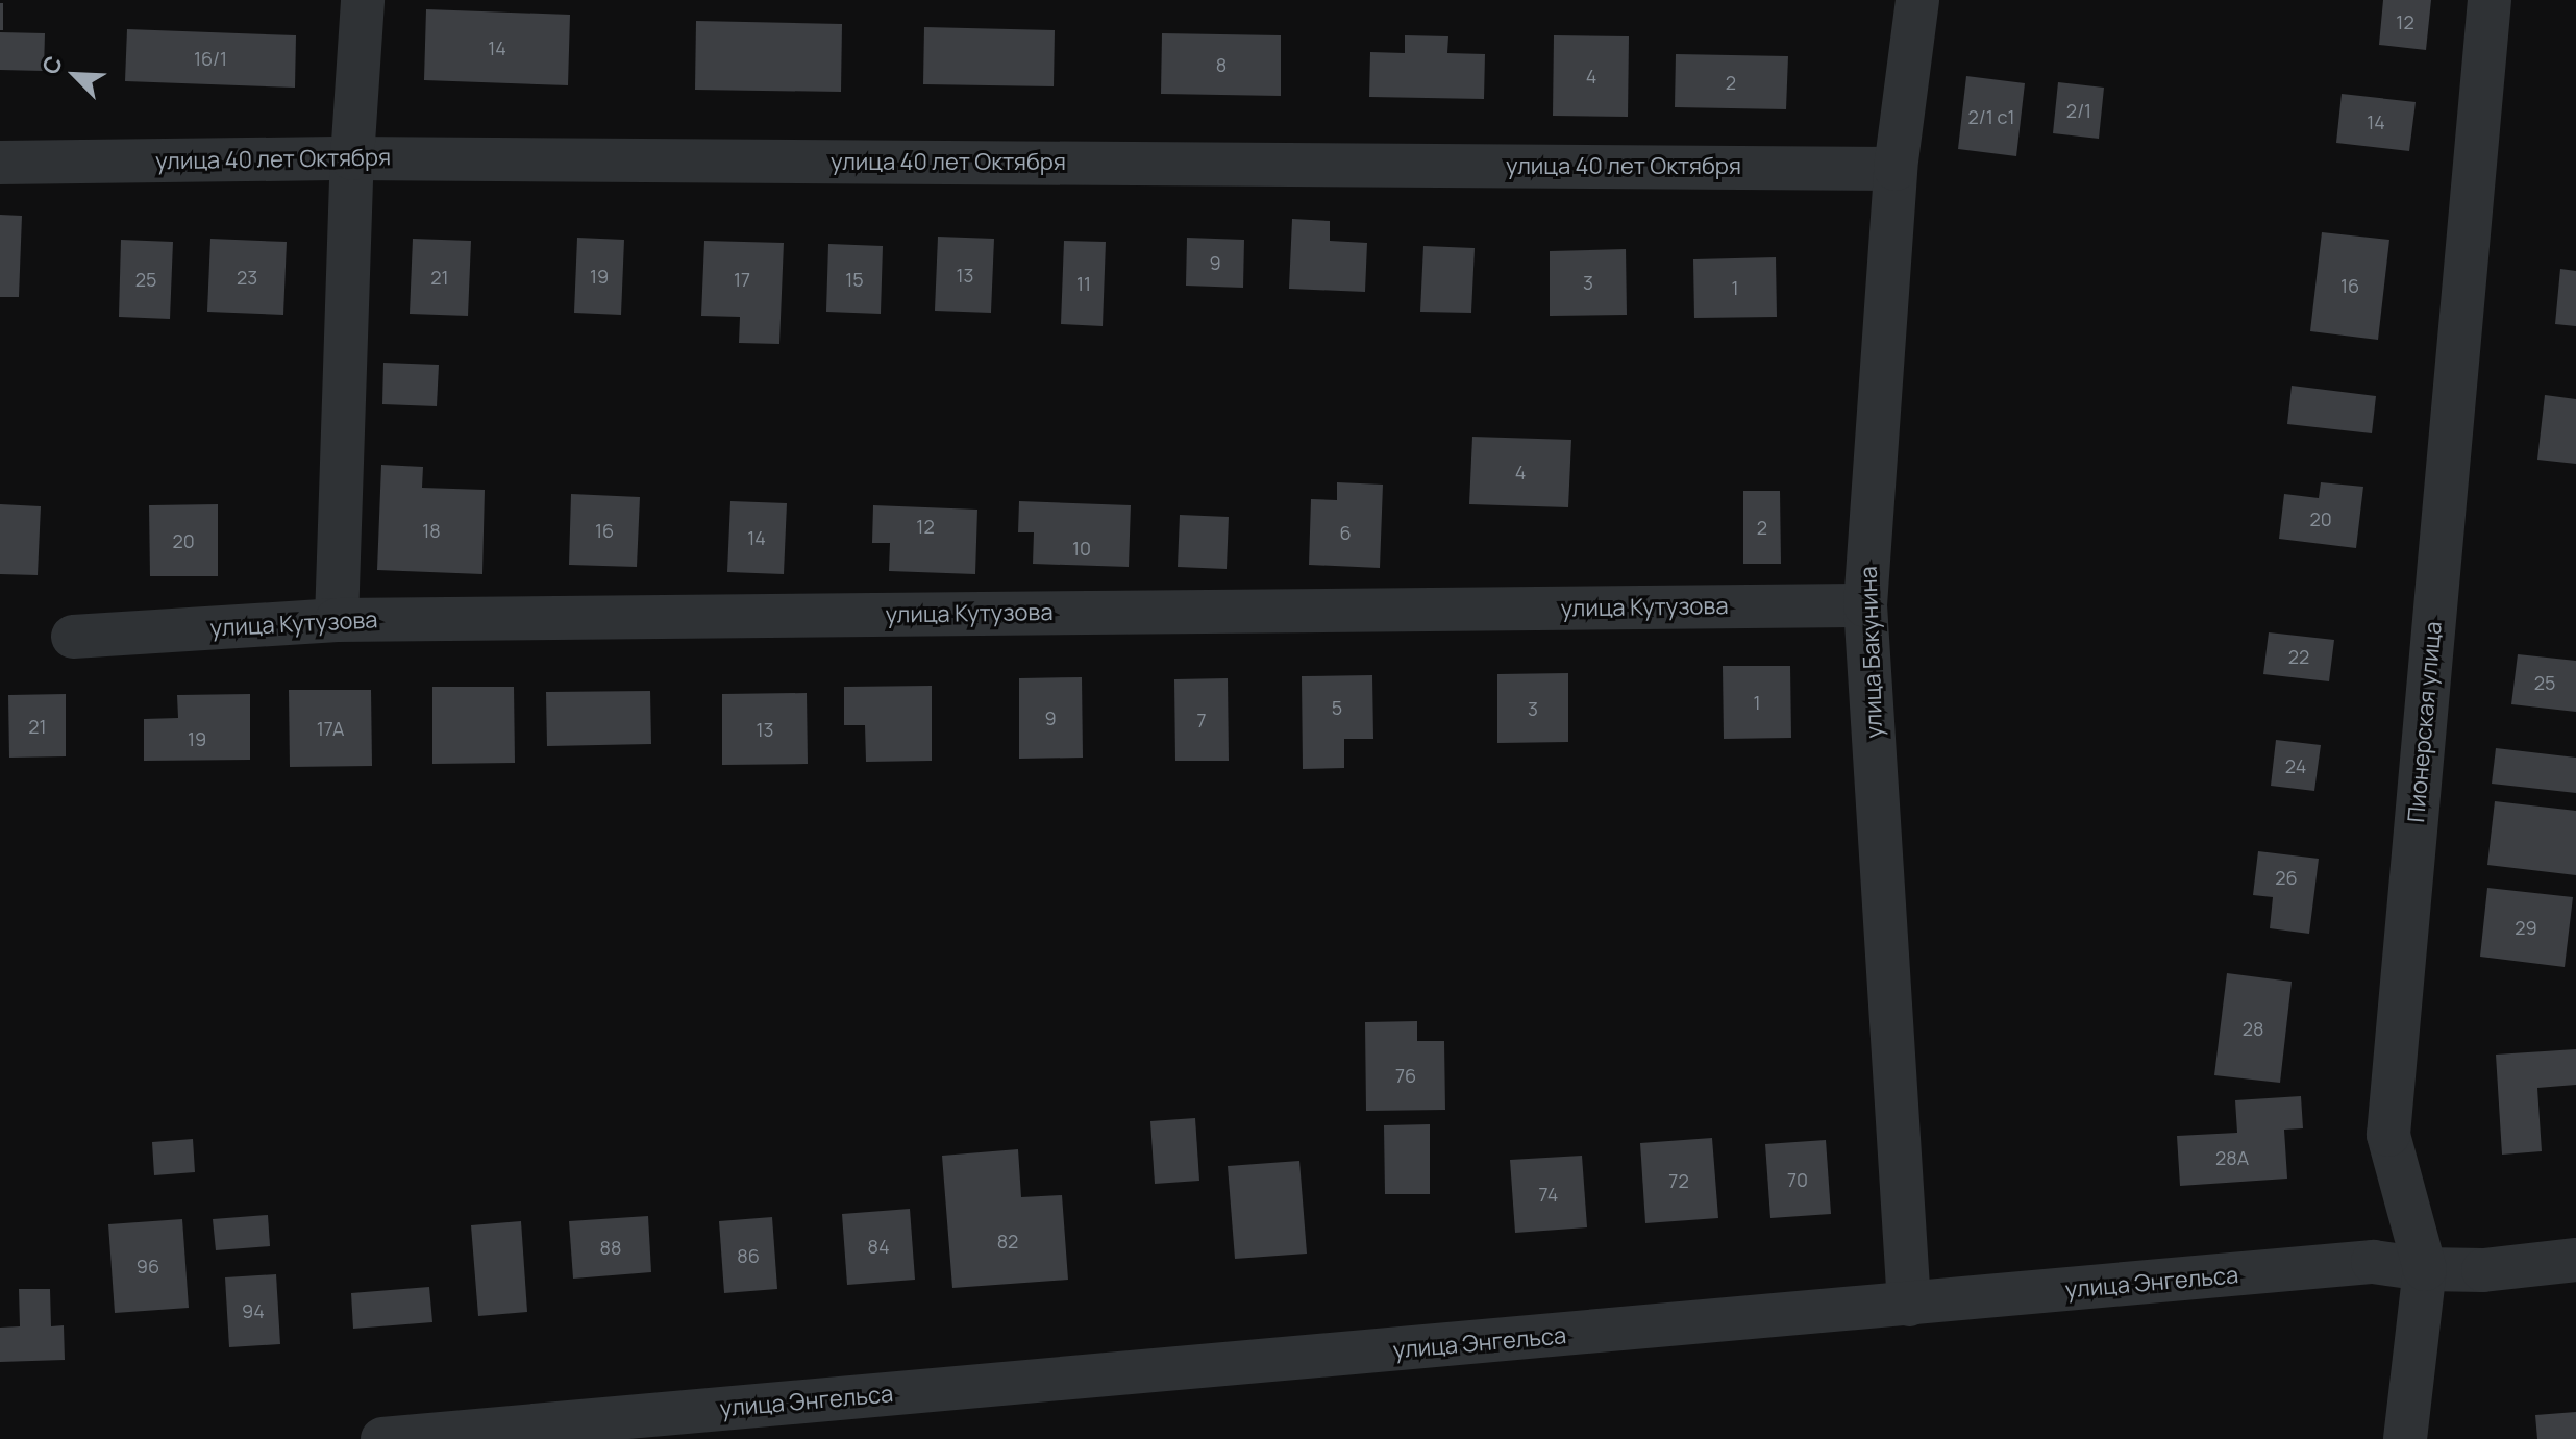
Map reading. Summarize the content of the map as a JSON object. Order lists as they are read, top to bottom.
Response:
{
  "streets": {
    "street": [
      "улица 40 лет Октября",
      "улица Кутузова",
      "улица Бакунина",
      "Пионерская улица",
      "улица Энгельса"
    ]
  },
  "crossings": [
    ["улица 40 лет Октября", "улица Бакунина"],
    ["улица Кутузова", "улица Бакунина"],
    ["улица Бакунина", "улица Энгельса"],
    ["Пионерская улица", "улица Энгельса"]
  ],
  "house_numbers": [
    "12",
    "14",
    "16/1",
    "8",
    "4",
    "2",
    "2/1",
    "2/1 с1",
    "14",
    "9",
    "13",
    "19",
    "23",
    "21",
    "25",
    "17",
    "15",
    "3",
    "11",
    "16",
    "1",
    "4",
    "20",
    "12",
    "2",
    "18",
    "16",
    "6",
    "14",
    "20",
    "10",
    "22",
    "25",
    "1",
    "5",
    "3",
    "9",
    "7",
    "21",
    "17А",
    "13",
    "19",
    "24",
    "26",
    "29",
    "28",
    "76",
    "28А",
    "70",
    "72",
    "74",
    "82",
    "84",
    "88",
    "86",
    "96",
    "94"
  ],
  "north": "top left"
}
